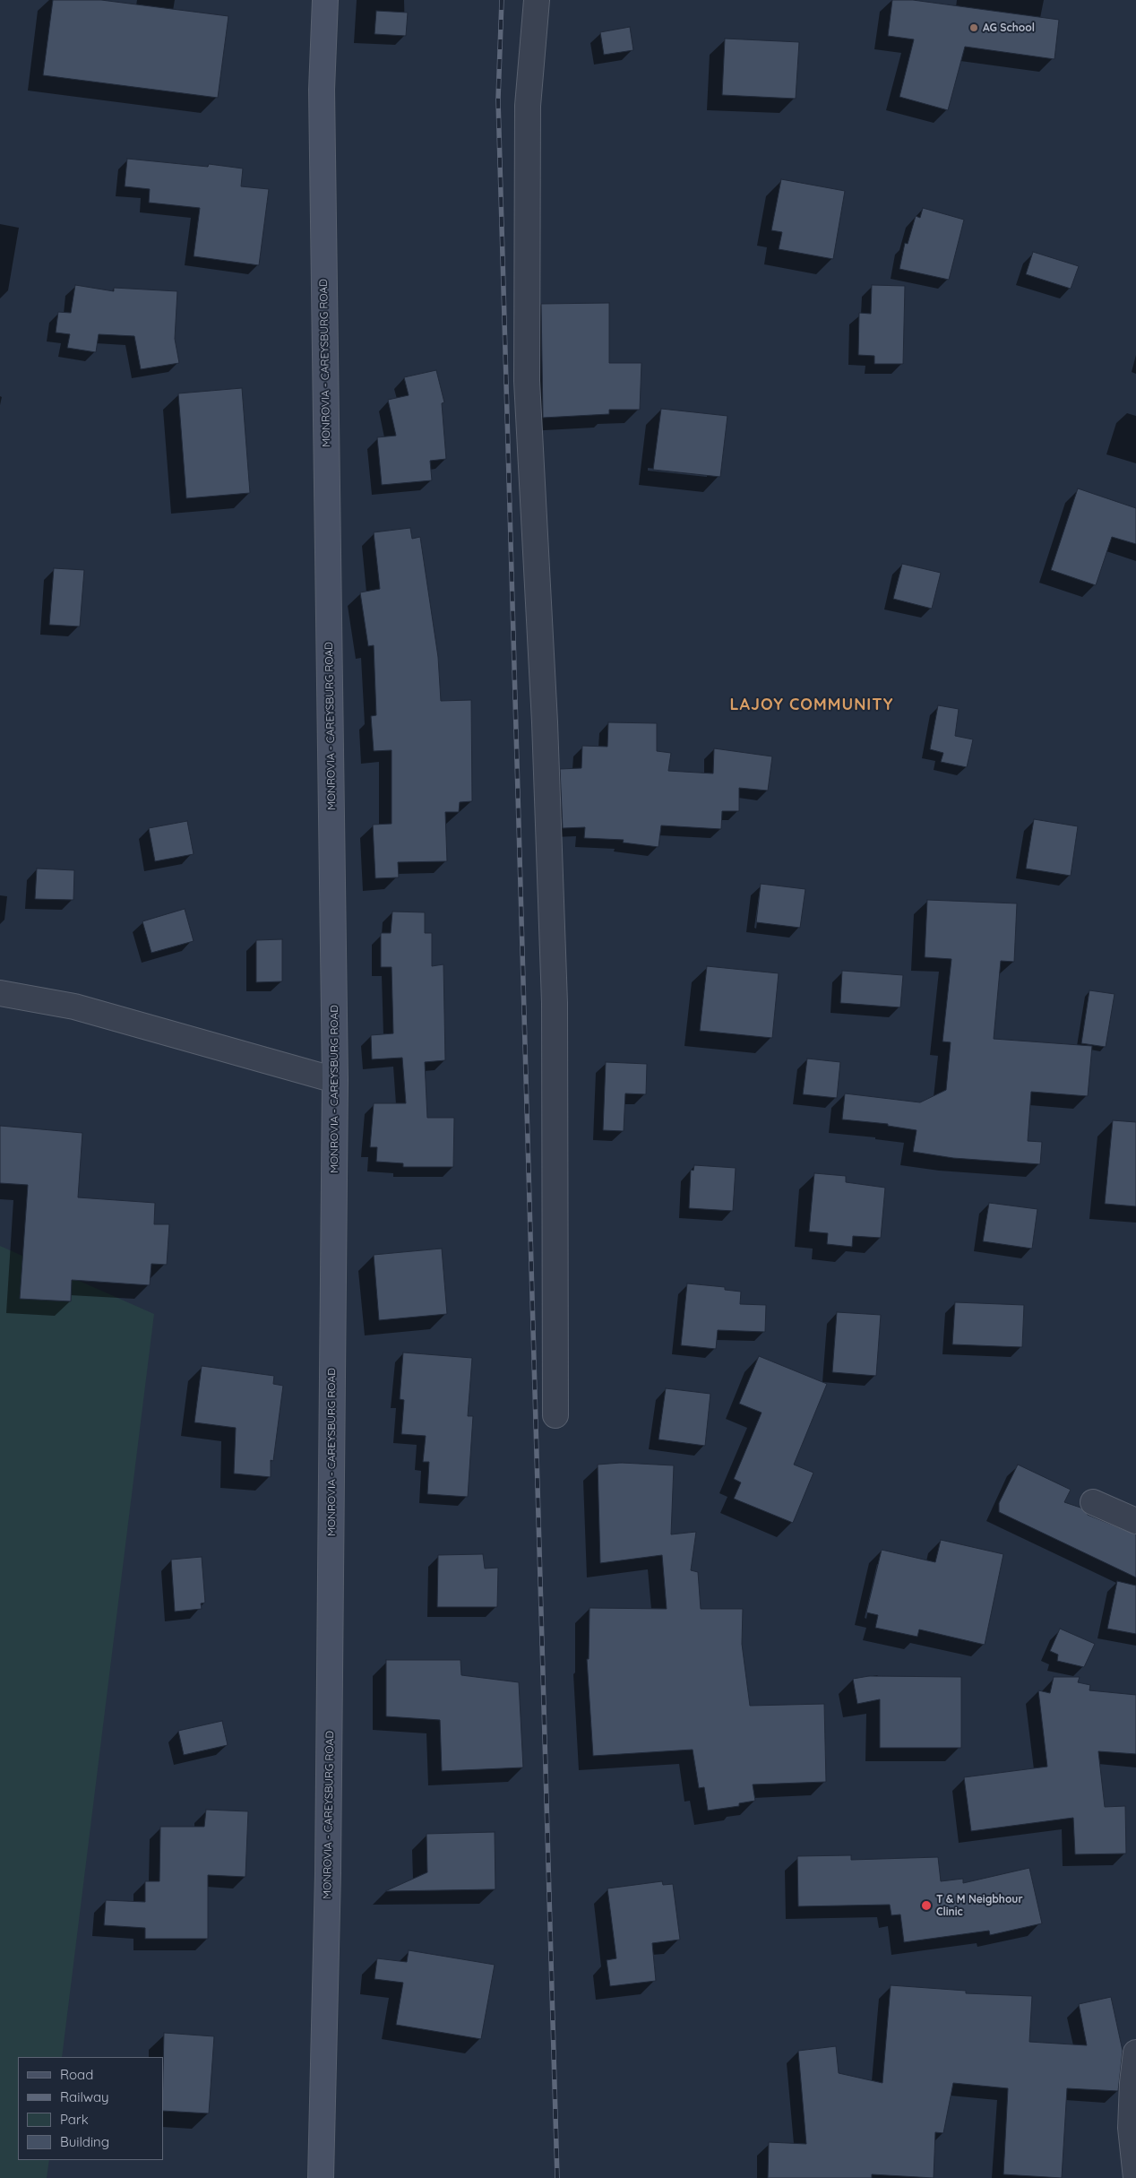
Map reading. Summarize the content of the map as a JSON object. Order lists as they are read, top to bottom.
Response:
{
  "streets": {
    "main road": ["MONROVIA - CAREYSBURG ROAD"]
  },
  "districts": ["LAJOY COMMUNITY"],
  "places": ["AG School", "T & M Neigbhour Clinic"],
  "legend": [
    "Road",
    "Railway",
    "Park",
    "Building"
  ]
}
